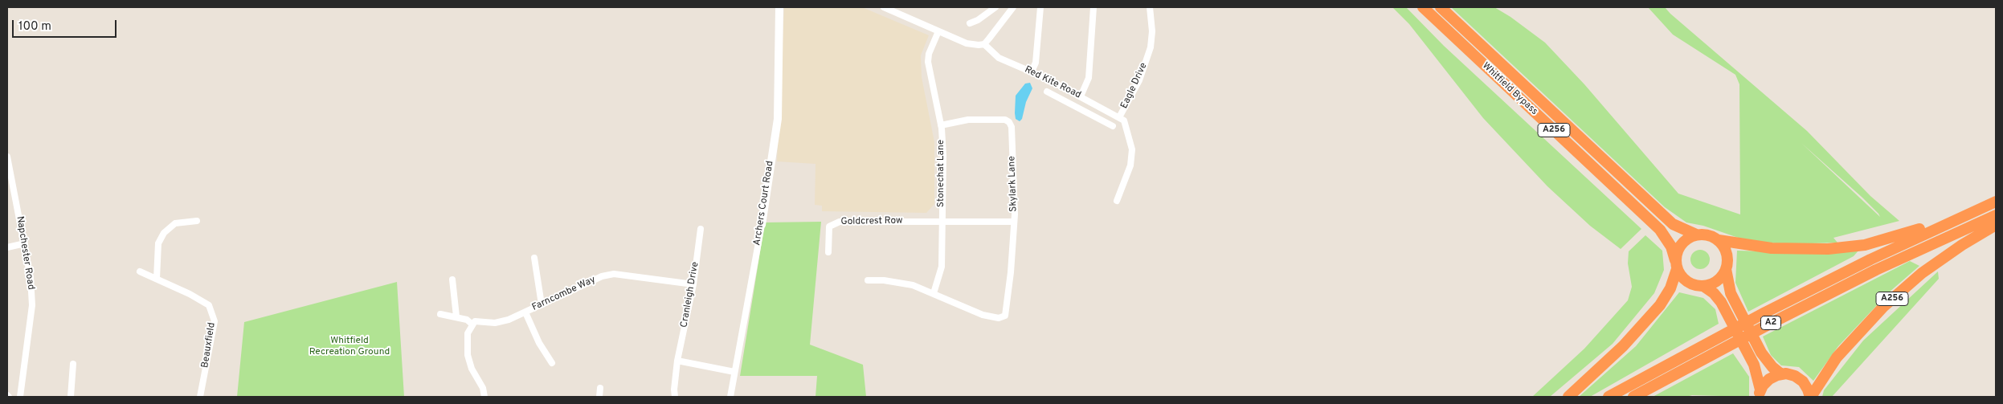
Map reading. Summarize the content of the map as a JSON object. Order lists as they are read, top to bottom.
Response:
{
  "streets": {
    "highway": ["Whitfield Bypass", "A256", "A2"],
    "street": [
      "Red Kite Road",
      "Eagle Drive",
      "Stonechat Lane",
      "Skylark Lane",
      "Archers Court Road",
      "Goldcrest Row",
      "Napchester Road",
      "Farncombe Way",
      "Cranleigh Drive",
      "Beauxfield"
    ]
  },
  "crossings": [
    ["Red Kite Road", "Eagle Drive"],
    ["Stonechat Lane", "Skylark Lane"],
    ["Stonechat Lane", "Goldcrest Row"],
    ["Skylark Lane", "Goldcrest Row"],
    ["Farncombe Way", "Cranleigh Drive"]
  ],
  "parks": ["Whitfield Recreation Ground"],
  "scale_bar": "100 m"
}
